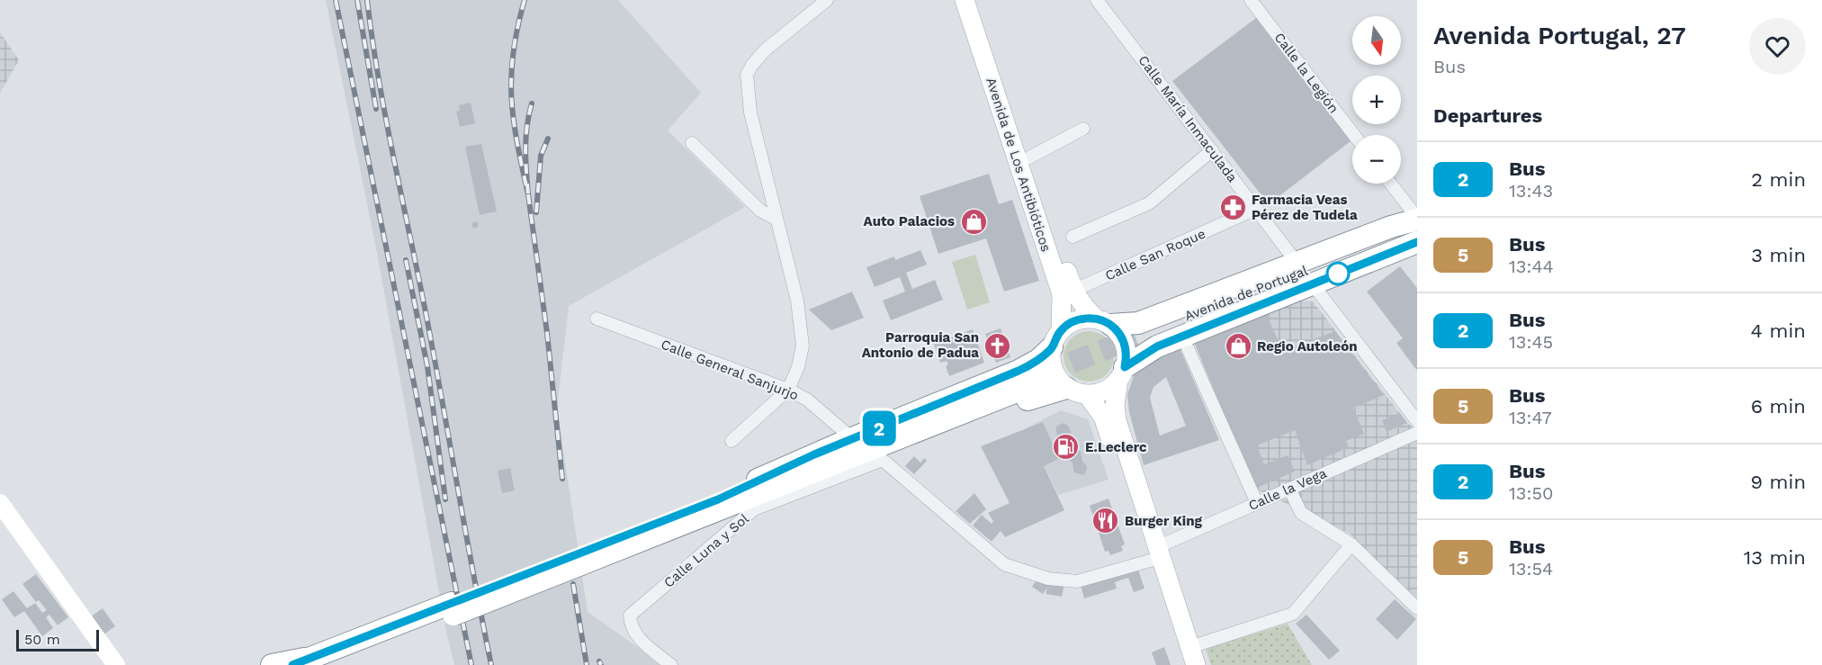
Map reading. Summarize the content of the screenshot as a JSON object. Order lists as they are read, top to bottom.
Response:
{
  "streets": {
    "highway": ["Avenida de Portugal"],
    "main road": ["Avenida de Los Antibióticos"],
    "street": [
      "Calle la Legión",
      "Calle María Inmaculada",
      "Calle San Roque",
      "Calle General Sanjurjo",
      "Calle la Vega",
      "Calle Luna y Sol"
    ]
  },
  "crossings": [
    ["Calle María Inmaculada", "Calle San Roque"],
    ["Calle General Sanjurjo", "Calle la Vega"],
    ["Calle General Sanjurjo", "Calle Luna y Sol"]
  ],
  "places": {
    "pharmacy": ["Farmacia Veas Pérez de Tudela"],
    "shop": ["Auto Palacios", "Regio Autoleón"],
    "church": ["Parroquia San Antonio de Padua"],
    "fuel station": ["E.Leclerc"],
    "restaurant": ["Burger King"]
  },
  "lines": ["bus line 2"],
  "scale_bar": "50 m",
  "north": "bottom",
  "page": {
    "on_map": "2",
    "heading": [
      ["Avenida Portugal, 27", "Bus"],
      "Departures"
    ],
    "map_buttons": ["+", "−"],
    "list": [
      {
        "mark": "2",
        "name": "Bus",
        "note": "13:43",
        "value": "2 min"
      },
      {
        "mark": "5",
        "name": "Bus",
        "note": "13:44",
        "value": "3 min"
      },
      {
        "mark": "2",
        "name": "Bus",
        "note": "13:45",
        "value": "4 min"
      },
      {
        "mark": "5",
        "name": "Bus",
        "note": "13:47",
        "value": "6 min"
      },
      {
        "mark": "2",
        "name": "Bus",
        "note": "13:50",
        "value": "9 min"
      },
      {
        "mark": "5",
        "name": "Bus",
        "note": "13:54",
        "value": "13 min"
      }
    ],
    "scale": "50 m"
  }
}
